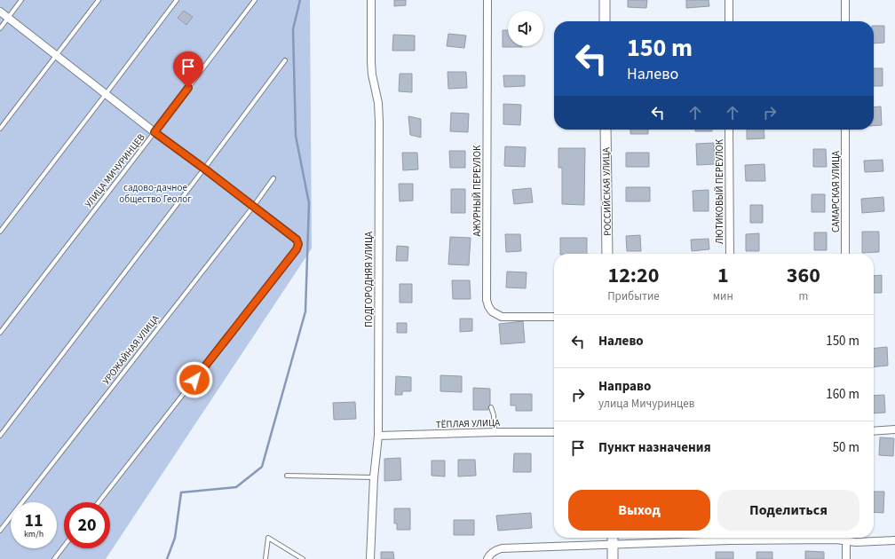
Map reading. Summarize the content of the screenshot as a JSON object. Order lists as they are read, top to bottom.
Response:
{
  "streets": {
    "street": [
      "АЖУРНЫЙ ПЕРЕУЛОК",
      "РОССИЙСКАЯ УЛИЦА",
      "ЛЮТИКОВЫЙ ПЕРЕУЛОК",
      "САМАРСКАЯ УЛИЦА",
      "ПОДГОРОДНЯЯ УЛИЦА",
      "ТЁПЛАЯ УЛИЦА"
    ],
    "lane": ["УЛИЦА МИЧУРИНЦЕВ", "УРОЖАЙНАЯ УЛИЦА"]
  },
  "crossings": [
    ["ПОДГОРОДНЯЯ УЛИЦА", "ТЁПЛАЯ УЛИЦА"]
  ],
  "parks": ["садово-дачное общество Геолог"],
  "page": {
    "turn": ["150 m", "Налево"],
    "eta": [
      "12:20",
      "Прибытие",
      "1",
      "мин",
      "360",
      "m"
    ],
    "list": [
      {
        "name": "Налево",
        "value": "150 m"
      },
      {
        "name": "Направо",
        "note": "улица Мичуринцев",
        "value": "160 m"
      },
      {
        "name": "Пункт назначения",
        "value": "50 m"
      }
    ],
    "buttons": ["Выход", "Поделиться"],
    "speed": "11 km/h",
    "limit": "20"
  }
}
